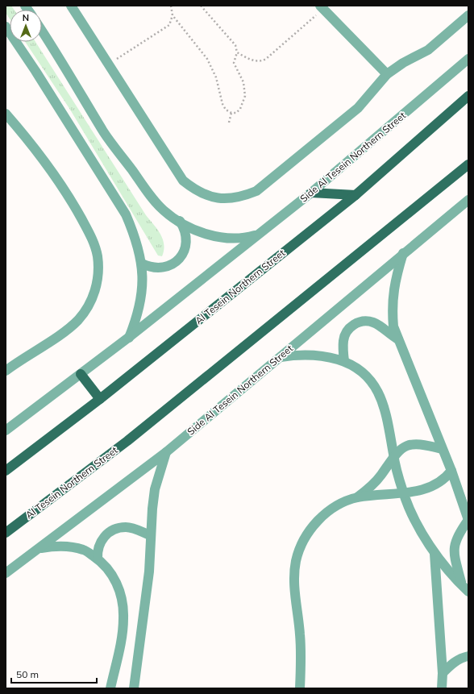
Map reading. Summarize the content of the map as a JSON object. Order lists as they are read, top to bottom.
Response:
{
  "streets": {
    "main road": ["Al Tesein Northern Street"],
    "street": ["Side Al Tesein Northern Street"]
  },
  "scale_bar": "50 m",
  "north": "top"
}
